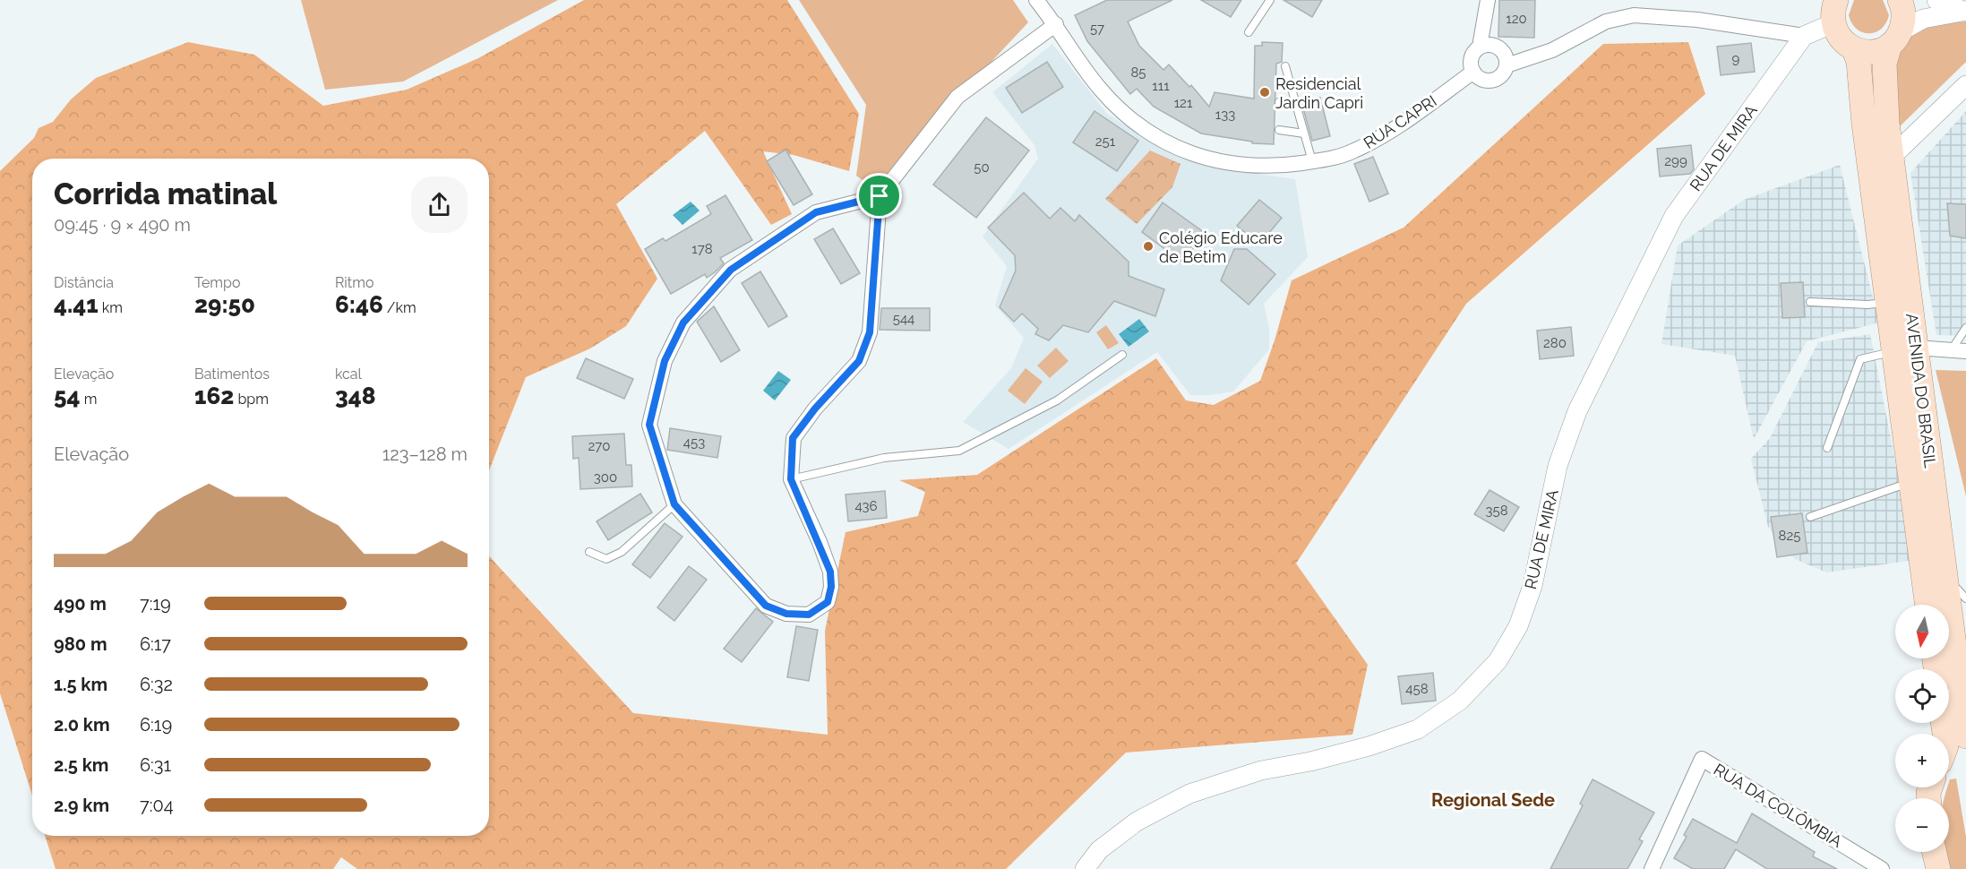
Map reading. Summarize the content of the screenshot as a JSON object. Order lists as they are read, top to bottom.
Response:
{
  "streets": {
    "main road": ["AVENIDA DO BRASIL"],
    "street": ["RUA CAPRI", "RUA DE MIRA", "RUA DA COLÔMBIA"]
  },
  "districts": ["Regional Sede"],
  "places": ["Residencial Jardin Capri", "Colégio Educare de Betim"],
  "house_numbers": [
    "120",
    "57",
    "9",
    "85",
    "111",
    "121",
    "133",
    "251",
    "299",
    "50",
    "178",
    "544",
    "280",
    "453",
    "270",
    "300",
    "436",
    "358",
    "825",
    "458"
  ],
  "north": "bottom",
  "page": {
    "heading": ["Corrida matinal", "09:45 · 9 × 490 m"],
    "stats": [
      ["Distância", "4.41 km"],
      ["Tempo", "29:50"],
      ["Ritmo", "6:46 /km"],
      ["Elevação", "54 m"],
      ["Batimentos", "162 bpm"],
      ["kcal", "348"]
    ],
    "chart": ["Elevação", "123–128 m"],
    "list": [
      {
        "name": "490 m",
        "note": "7:19"
      },
      {
        "name": "980 m",
        "note": "6:17"
      },
      {
        "name": "1.5 km",
        "note": "6:32"
      },
      {
        "name": "2.0 km",
        "note": "6:19"
      },
      {
        "name": "2.5 km",
        "note": "6:31"
      },
      {
        "name": "2.9 km",
        "note": "7:04"
      }
    ],
    "map_buttons": ["+", "−"]
  }
}
